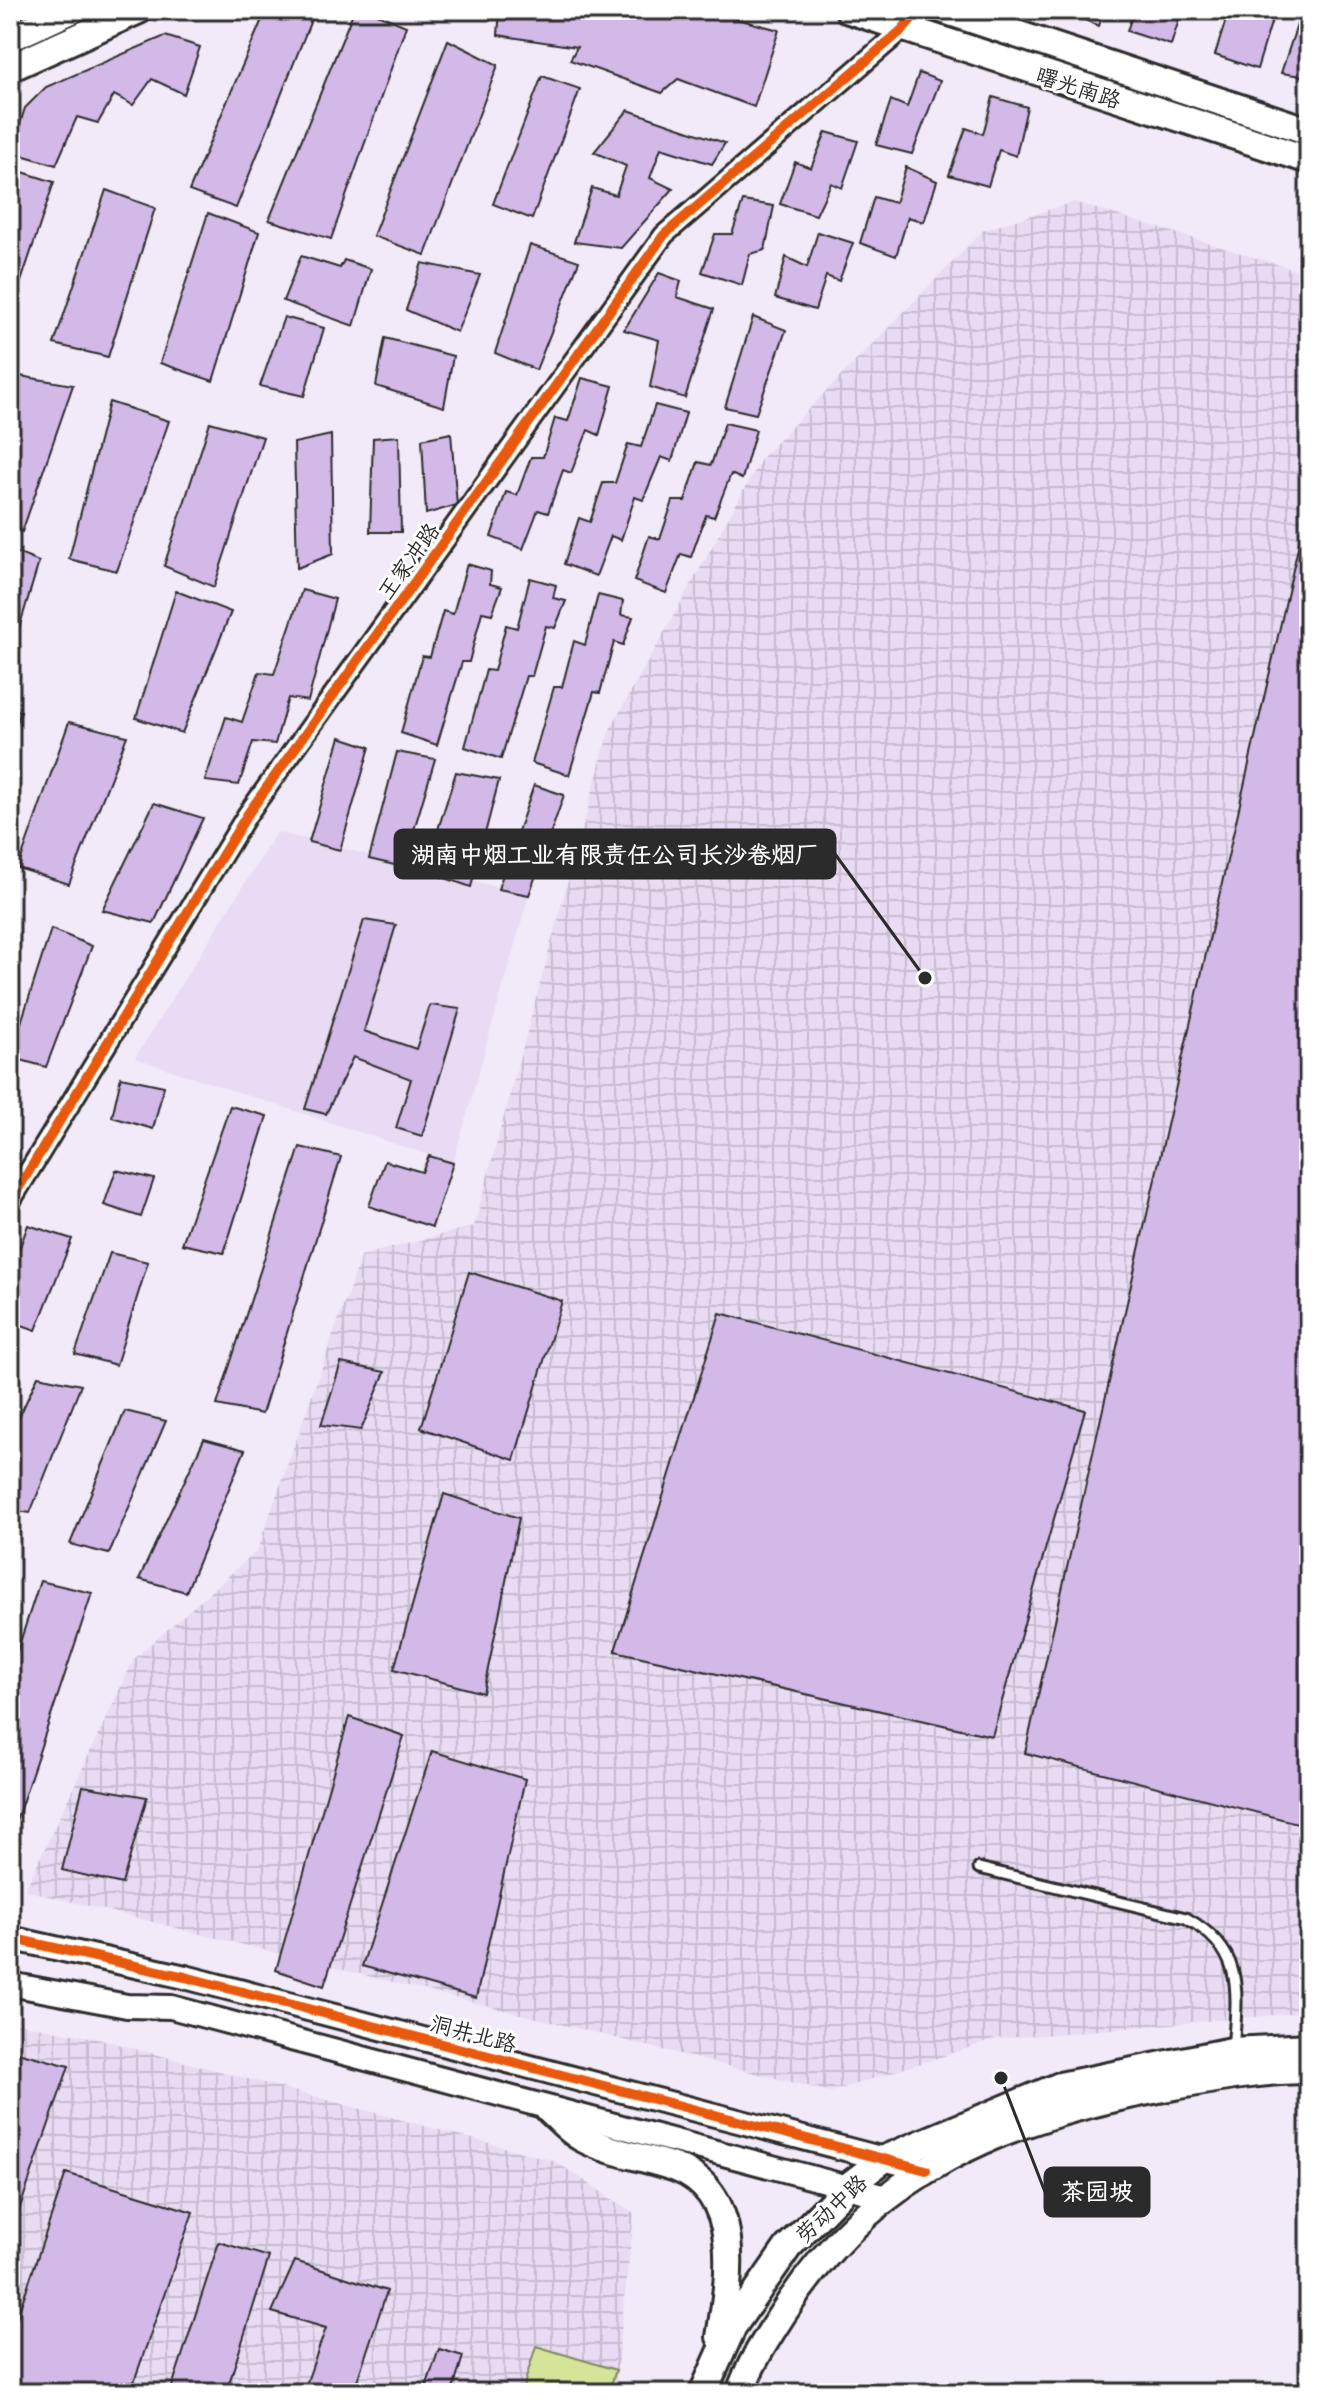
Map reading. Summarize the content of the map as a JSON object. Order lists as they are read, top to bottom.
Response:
{
  "streets": {
    "main road": ["曙光南路", "劳动中路"],
    "street": ["王家冲路", "洞井北路"]
  },
  "crossings": [
    ["曙光南路", "王家冲路"],
    ["洞井北路", "劳动中路"]
  ],
  "places": ["湖南中烟工业有限责任公司长沙卷烟厂", "茶园坡"]
}
